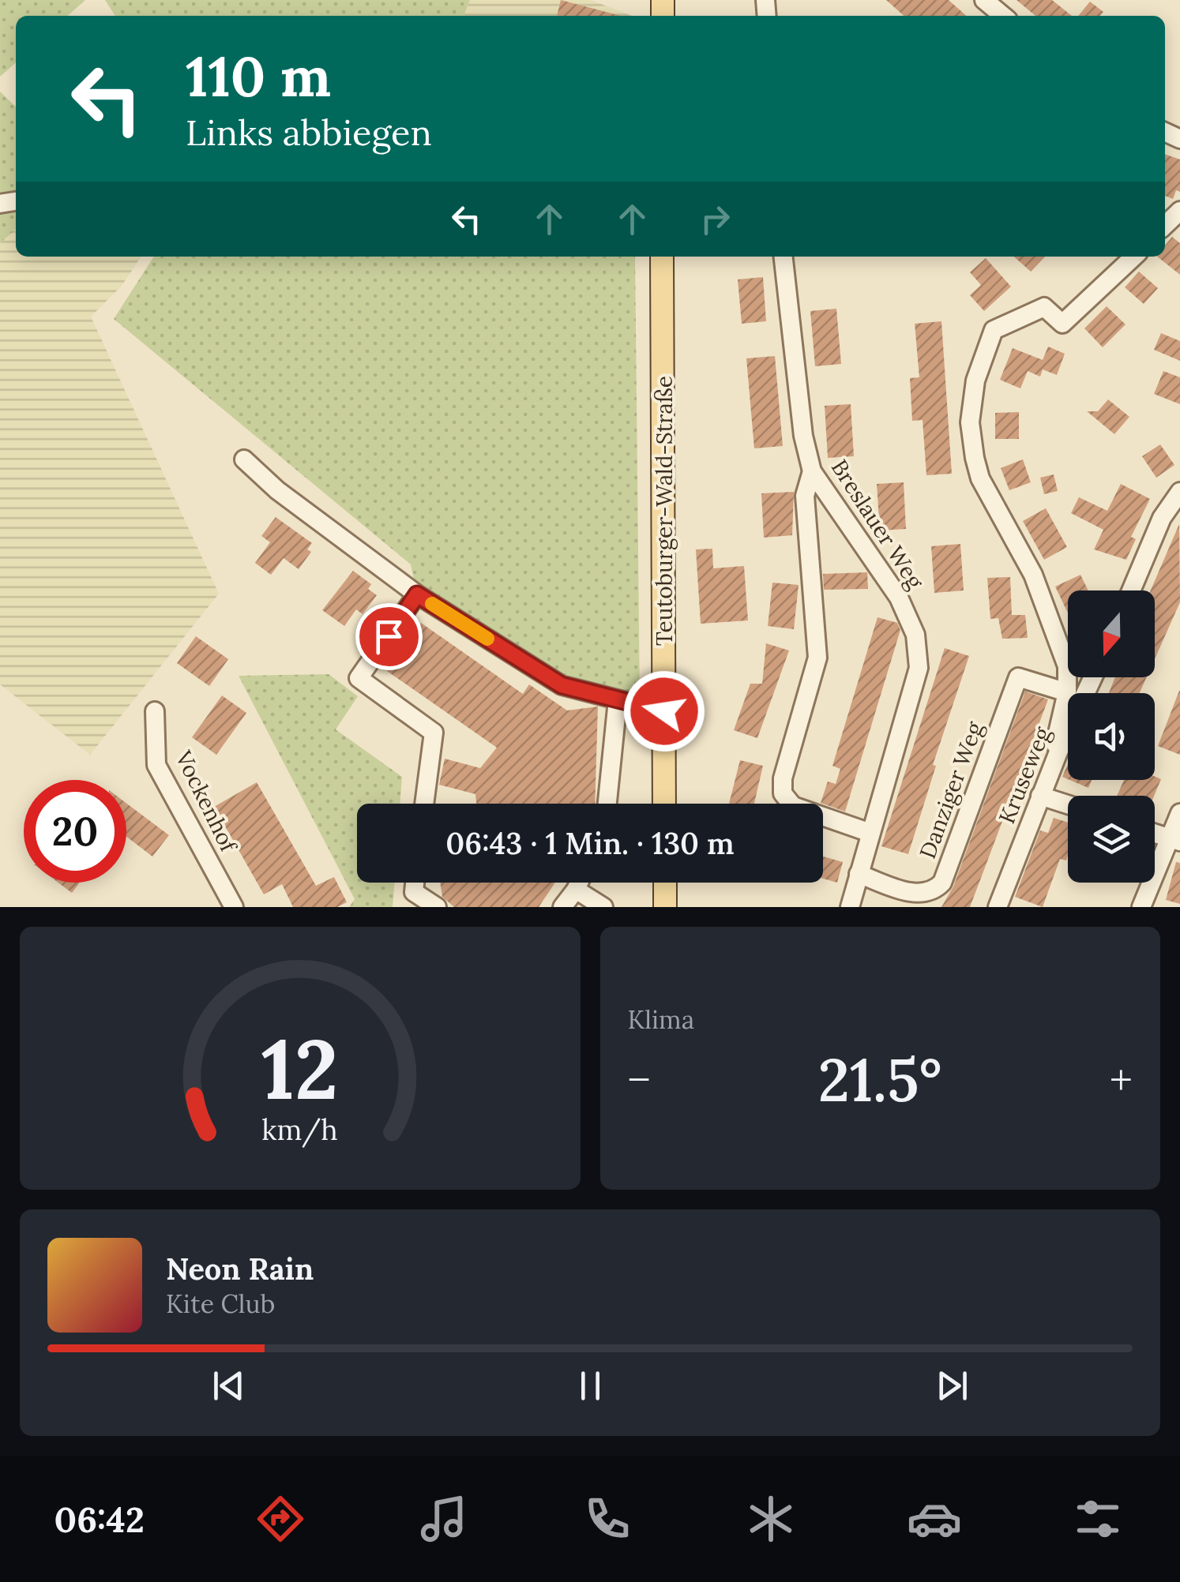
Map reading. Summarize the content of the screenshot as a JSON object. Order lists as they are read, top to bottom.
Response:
{
  "streets": {
    "main road": ["Teutoburger-Wald-Straße"],
    "street": [
      "Breslauer Weg",
      "Kruseweg",
      "Danziger Weg",
      "Vockenhof"
    ]
  },
  "crossings": [
    ["Breslauer Weg", "Danziger Weg"]
  ],
  "north": "bottom",
  "page": {
    "turn": ["110 m", "Links abbiegen"],
    "limit": "20",
    "trip": "06:43 · 1 Min. · 130 m",
    "tile": "Klima",
    "heat": ["−", "21.5°", "+"],
    "song": ["Neon Rain", "Kite Club"],
    "tabs": "06:42",
    "gauge": ["12", "km/h"]
  }
}
